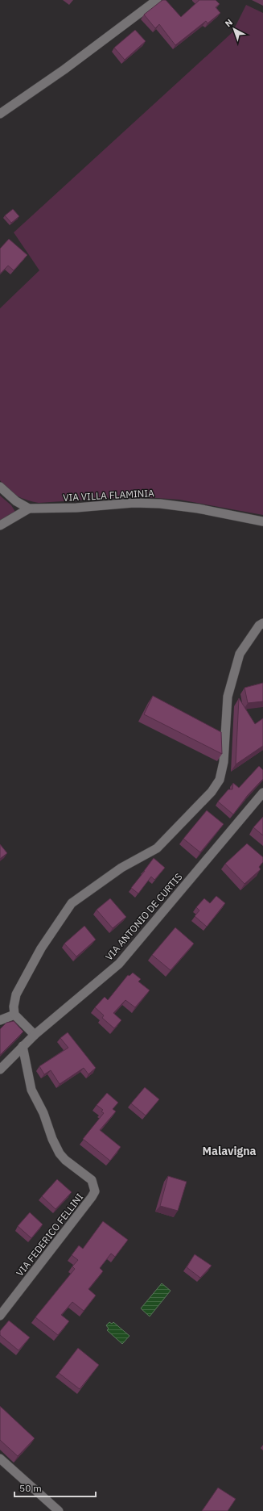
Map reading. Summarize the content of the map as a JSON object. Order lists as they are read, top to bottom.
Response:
{
  "streets": {
    "street": ["VIA VILLA FLAMINIA", "VIA ANTONIO DE CURTIS", "VIA FEDERICO FELLINI"]
  },
  "crossings": [
    ["VIA ANTONIO DE CURTIS", "VIA FEDERICO FELLINI"]
  ],
  "districts": ["Malavigna"],
  "scale_bar": "50 m",
  "north": "top left"
}
